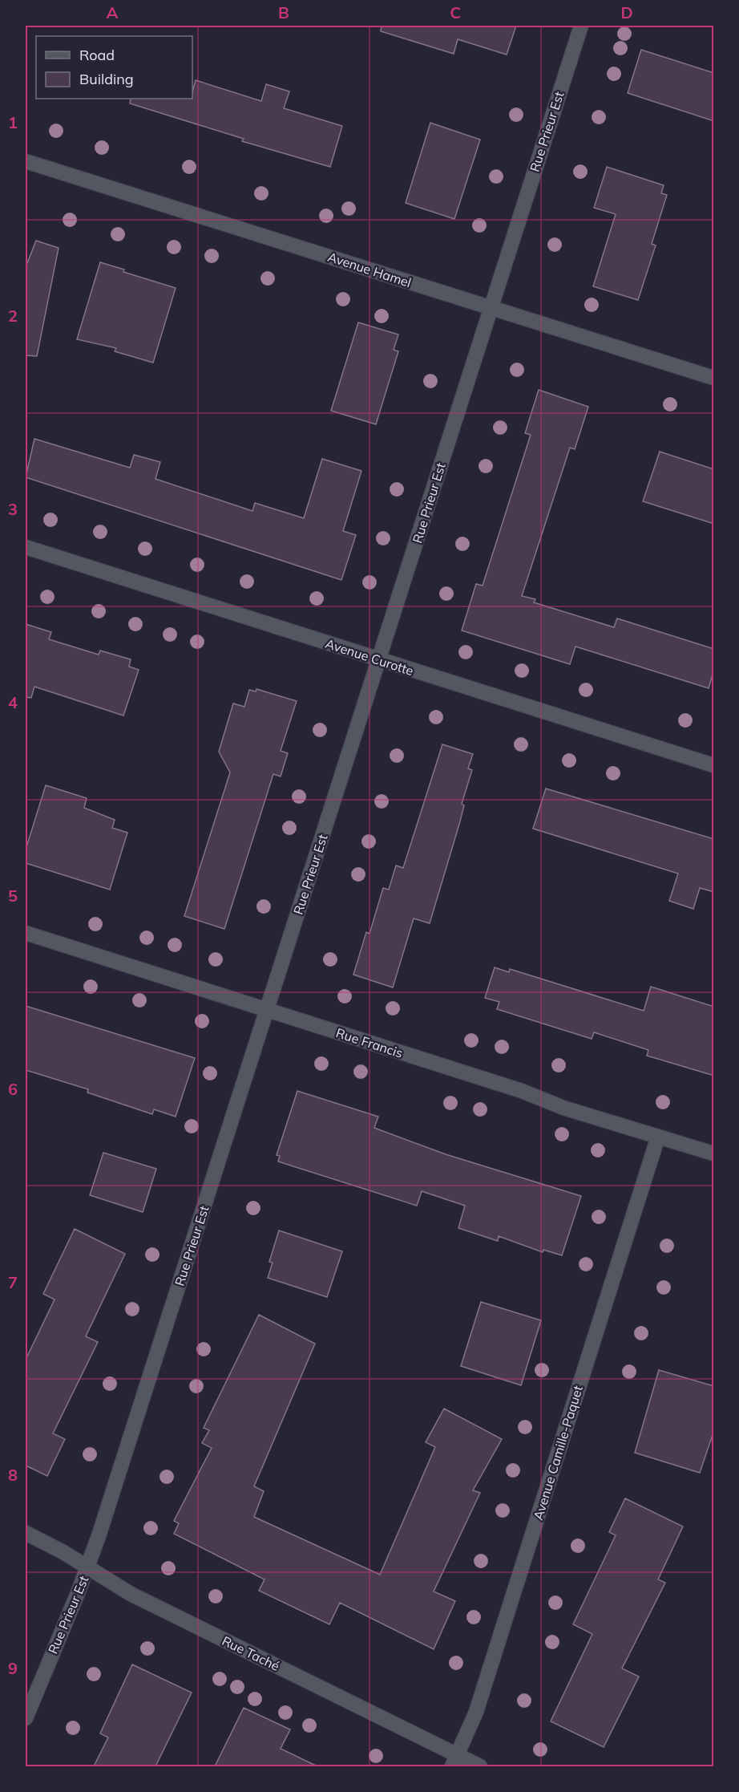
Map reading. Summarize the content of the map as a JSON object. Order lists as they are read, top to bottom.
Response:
{
  "streets": {
    "street": [
      "Rue Prieur Est",
      "Avenue Hamel",
      "Avenue Curotte",
      "Rue Francis",
      "Avenue Camille-Paquet",
      "Rue Taché"
    ]
  },
  "crossings": [
    ["Rue Prieur Est", "Avenue Hamel"],
    ["Rue Prieur Est", "Avenue Curotte"],
    ["Rue Prieur Est", "Rue Francis"],
    ["Rue Prieur Est", "Rue Taché"],
    ["Rue Francis", "Avenue Camille-Paquet"],
    ["Avenue Camille-Paquet", "Rue Taché"]
  ],
  "legend": ["Road", "Building"],
  "grid": {
    "columns": [
      "A",
      "B",
      "C",
      "D"
    ],
    "rows": [
      "1",
      "2",
      "3",
      "4",
      "5",
      "6",
      "7",
      "8",
      "9"
    ]
  }
}
